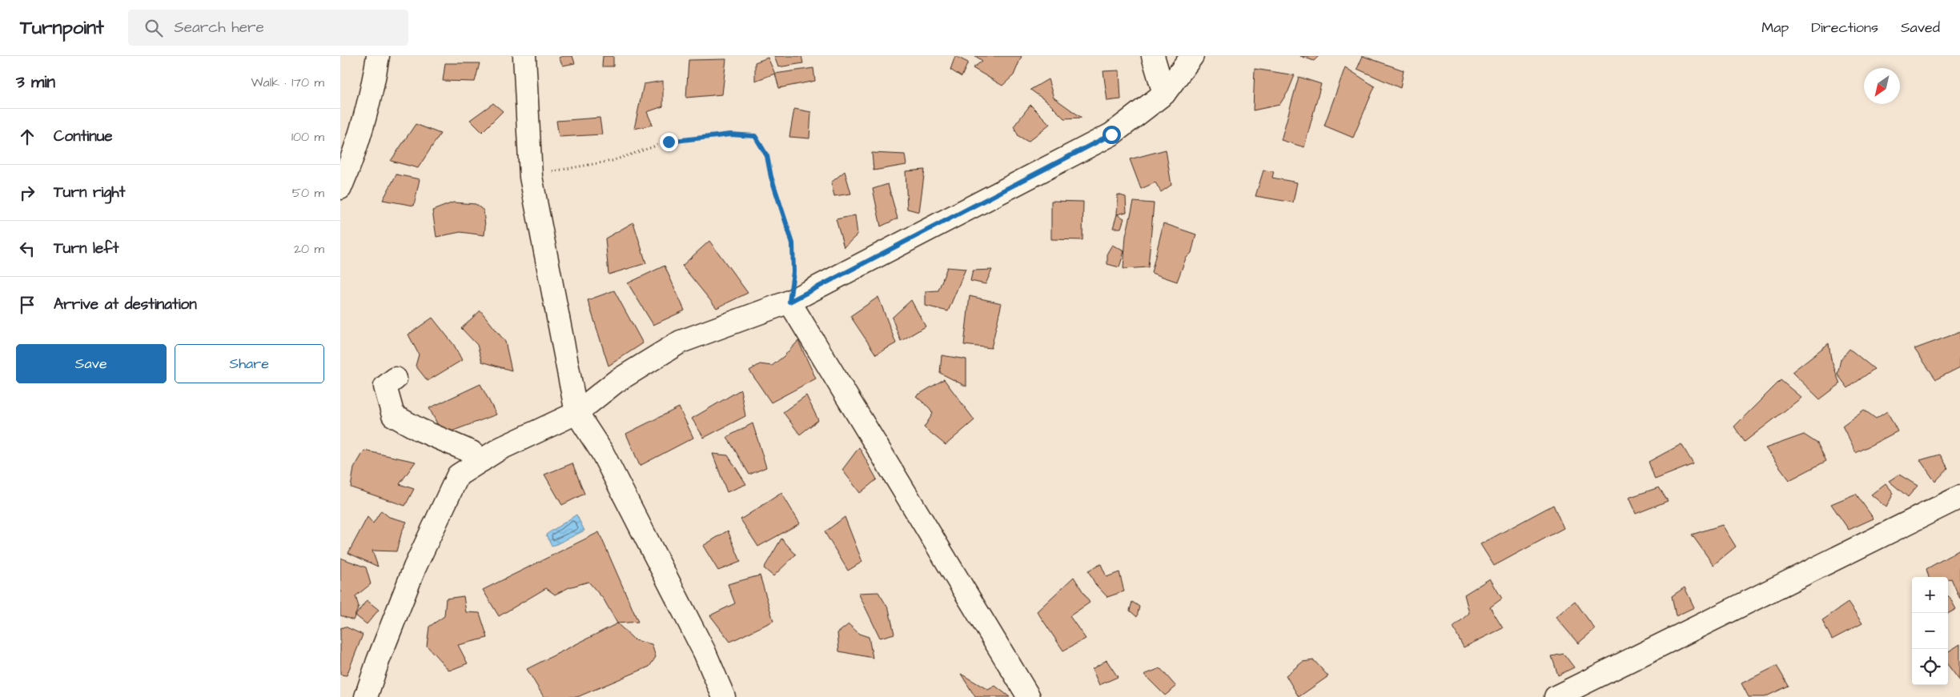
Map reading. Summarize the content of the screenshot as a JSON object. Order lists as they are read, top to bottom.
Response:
{
  "north": "bottom left",
  "page": {
    "header": "Turnpoint",
    "search": "Search here",
    "nav": ["Map", "Directions", "Saved"],
    "heading": ["3 min", "Walk · 170 m"],
    "list": [
      ["Continue", "100 m"],
      ["Turn right", "50 m"],
      ["Turn left", "20 m"],
      "Arrive at destination"
    ],
    "buttons": ["Save", "Share"],
    "map_buttons": ["+", "−"]
  }
}
